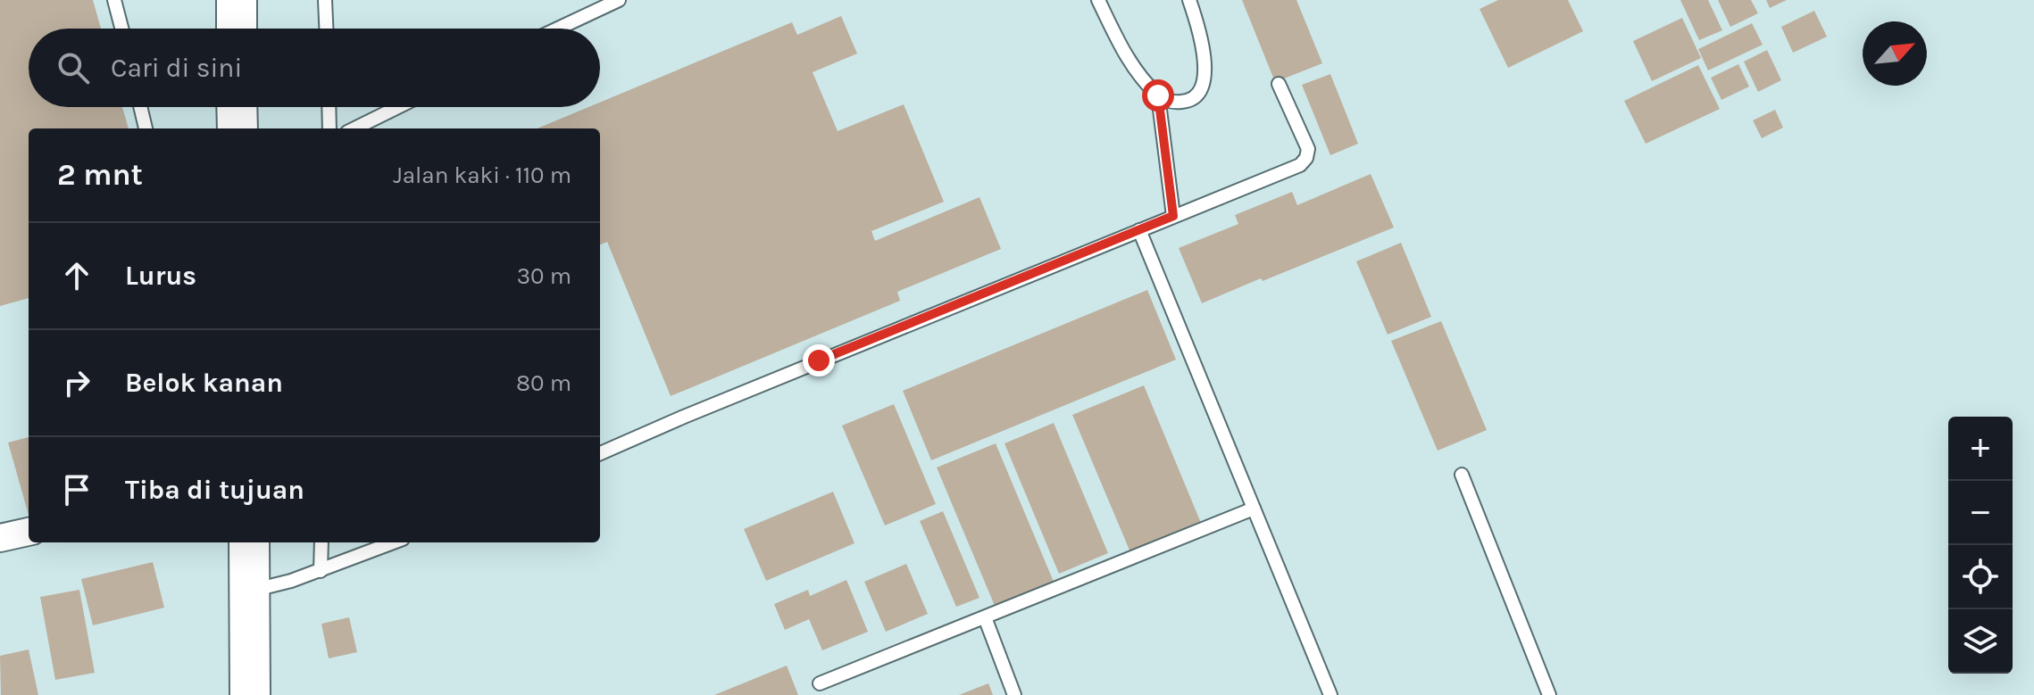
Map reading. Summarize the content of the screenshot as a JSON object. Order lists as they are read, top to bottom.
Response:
{
  "north": "top right",
  "page": {
    "search": "Cari di sini",
    "heading": ["2 mnt", "Jalan kaki · 110 m"],
    "list": [
      ["Lurus", "30 m"],
      ["Belok kanan", "80 m"],
      "Tiba di tujuan"
    ],
    "map_buttons": ["+", "−"]
  }
}
